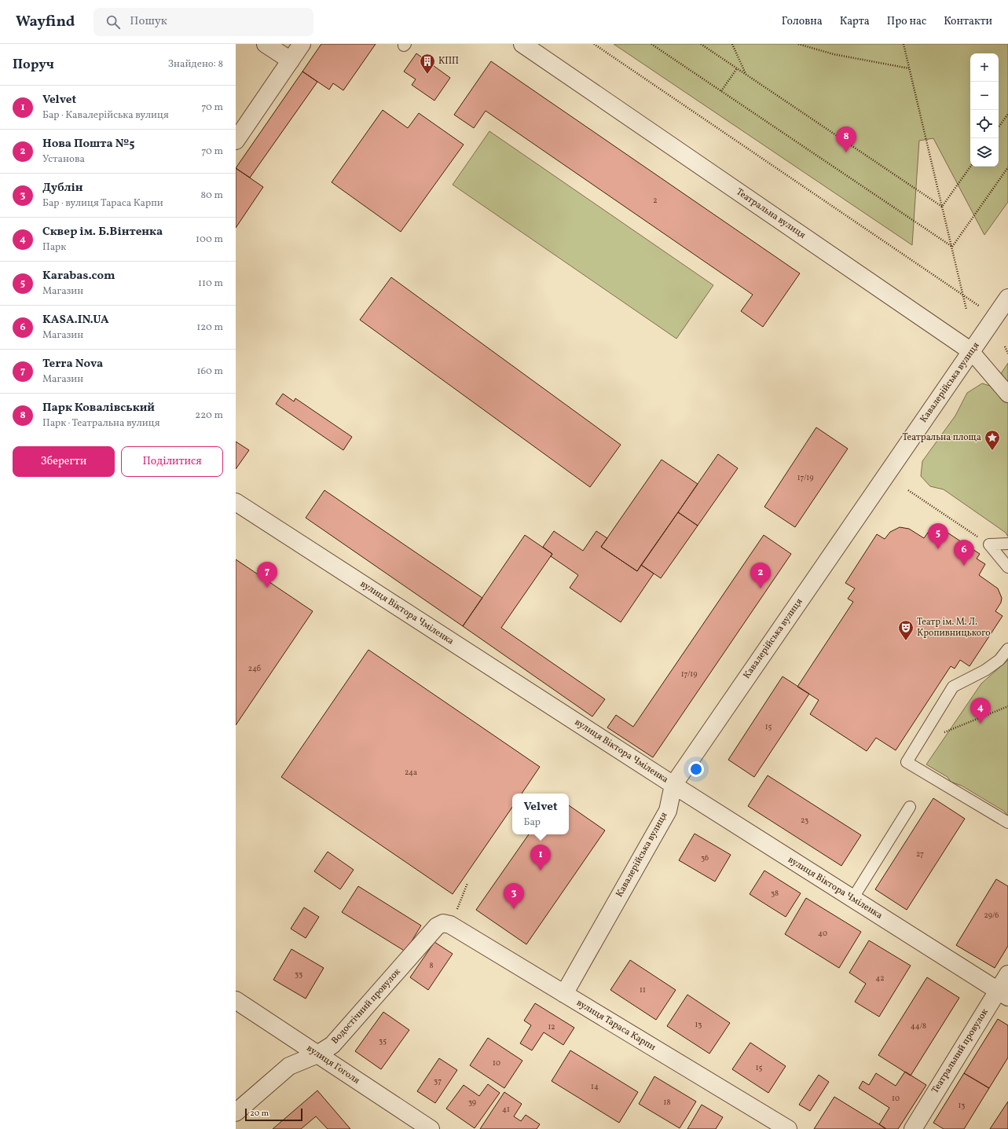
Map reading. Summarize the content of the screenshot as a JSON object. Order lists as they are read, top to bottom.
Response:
{
  "streets": {
    "street": [
      "Театральна вулиця",
      "Кавалерійська вулиця",
      "вулиця Віктора Чміленка",
      "Водостічний провулок",
      "вулиця Тараса Карпи",
      "Театральний провулок",
      "вулиця Гоголя"
    ]
  },
  "crossings": [
    ["Театральна вулиця", "Кавалерійська вулиця"],
    ["Кавалерійська вулиця", "вулиця Віктора Чміленка"],
    ["Кавалерійська вулиця", "вулиця Тараса Карпи"],
    ["вулиця Віктора Чміленка", "Театральний провулок"],
    ["Водостічний провулок", "вулиця Тараса Карпи"],
    ["Водостічний провулок", "вулиця Гоголя"]
  ],
  "places": {
    "building": ["КПП"],
    "place": ["Театральна площа"],
    "theatre": ["Театр ім. М. Л. Кропивницького"]
  },
  "house_numbers": [
    "2",
    "17/19",
    "24б",
    "17/19",
    "15",
    "24а",
    "23",
    "27",
    "36",
    "38",
    "29/6",
    "40",
    "8",
    "33",
    "42",
    "11",
    "13",
    "44/8",
    "12",
    "35",
    "10",
    "15",
    "37",
    "14",
    "10",
    "39",
    "18",
    "13",
    "41"
  ],
  "scale_bar": "20 m",
  "page": {
    "header": "Wayfind",
    "search": "Пошук",
    "nav": [
      "Головна",
      "Карта",
      "Про нас",
      "Контакти"
    ],
    "heading": ["Поруч", "Знайдено: 8"],
    "map_buttons": ["+", "−"],
    "list": [
      {
        "mark": "1",
        "name": "Velvet",
        "note": "Бар · Кавалерійська вулиця",
        "value": "70 m"
      },
      {
        "mark": "2",
        "name": "Нова Пошта №5",
        "note": "Установа",
        "value": "70 m"
      },
      {
        "mark": "3",
        "name": "Дублін",
        "note": "Бар · вулиця Тараса Карпи",
        "value": "80 m"
      },
      {
        "mark": "4",
        "name": "Сквер ім. Б.Вінтенка",
        "note": "Парк",
        "value": "100 m"
      },
      {
        "mark": "5",
        "name": "Karabas.com",
        "note": "Магазин",
        "value": "110 m"
      },
      {
        "mark": "6",
        "name": "KASA.IN.UA",
        "note": "Магазин",
        "value": "120 m"
      },
      {
        "mark": "7",
        "name": "Terra Nova",
        "note": "Магазин",
        "value": "160 m"
      },
      {
        "mark": "8",
        "name": "Парк Ковалівський",
        "note": "Парк · Театральна вулиця",
        "value": "220 m"
      }
    ],
    "pins": [
      "8",
      "5",
      "6",
      "7",
      "2",
      "4",
      "1",
      "3"
    ],
    "buttons": ["Зберегти", "Поділитися"],
    "popup": ["Velvet", "Бар"],
    "scale": "20 m"
  }
}
